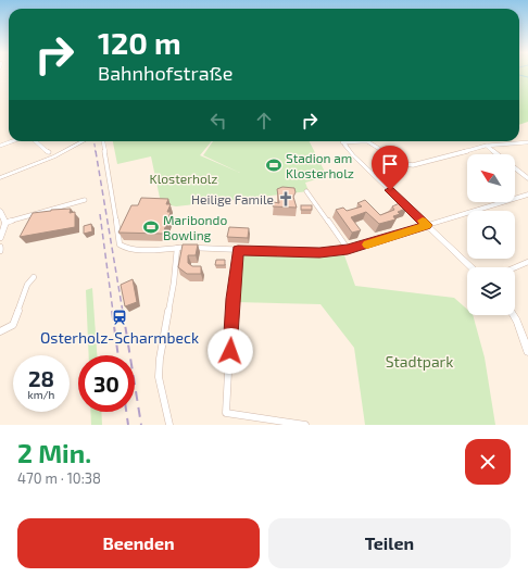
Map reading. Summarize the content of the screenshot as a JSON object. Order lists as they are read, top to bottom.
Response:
{
  "parks": ["Klosterholz", "Stadtpark"],
  "places": {
    "sports": ["Stadion am Klosterholz", "Maribondo Bowling"],
    "church": ["Heilige Famile"],
    "station": ["Osterholz-Scharmbeck"]
  },
  "north": "top left",
  "page": {
    "turn": ["120 m", "Bahnhofstraße"],
    "speed": "28 km/h",
    "limit": "30",
    "heading": ["2 Min.", "470 m · 10:38"],
    "buttons": ["Beenden", "Teilen"]
  }
}
